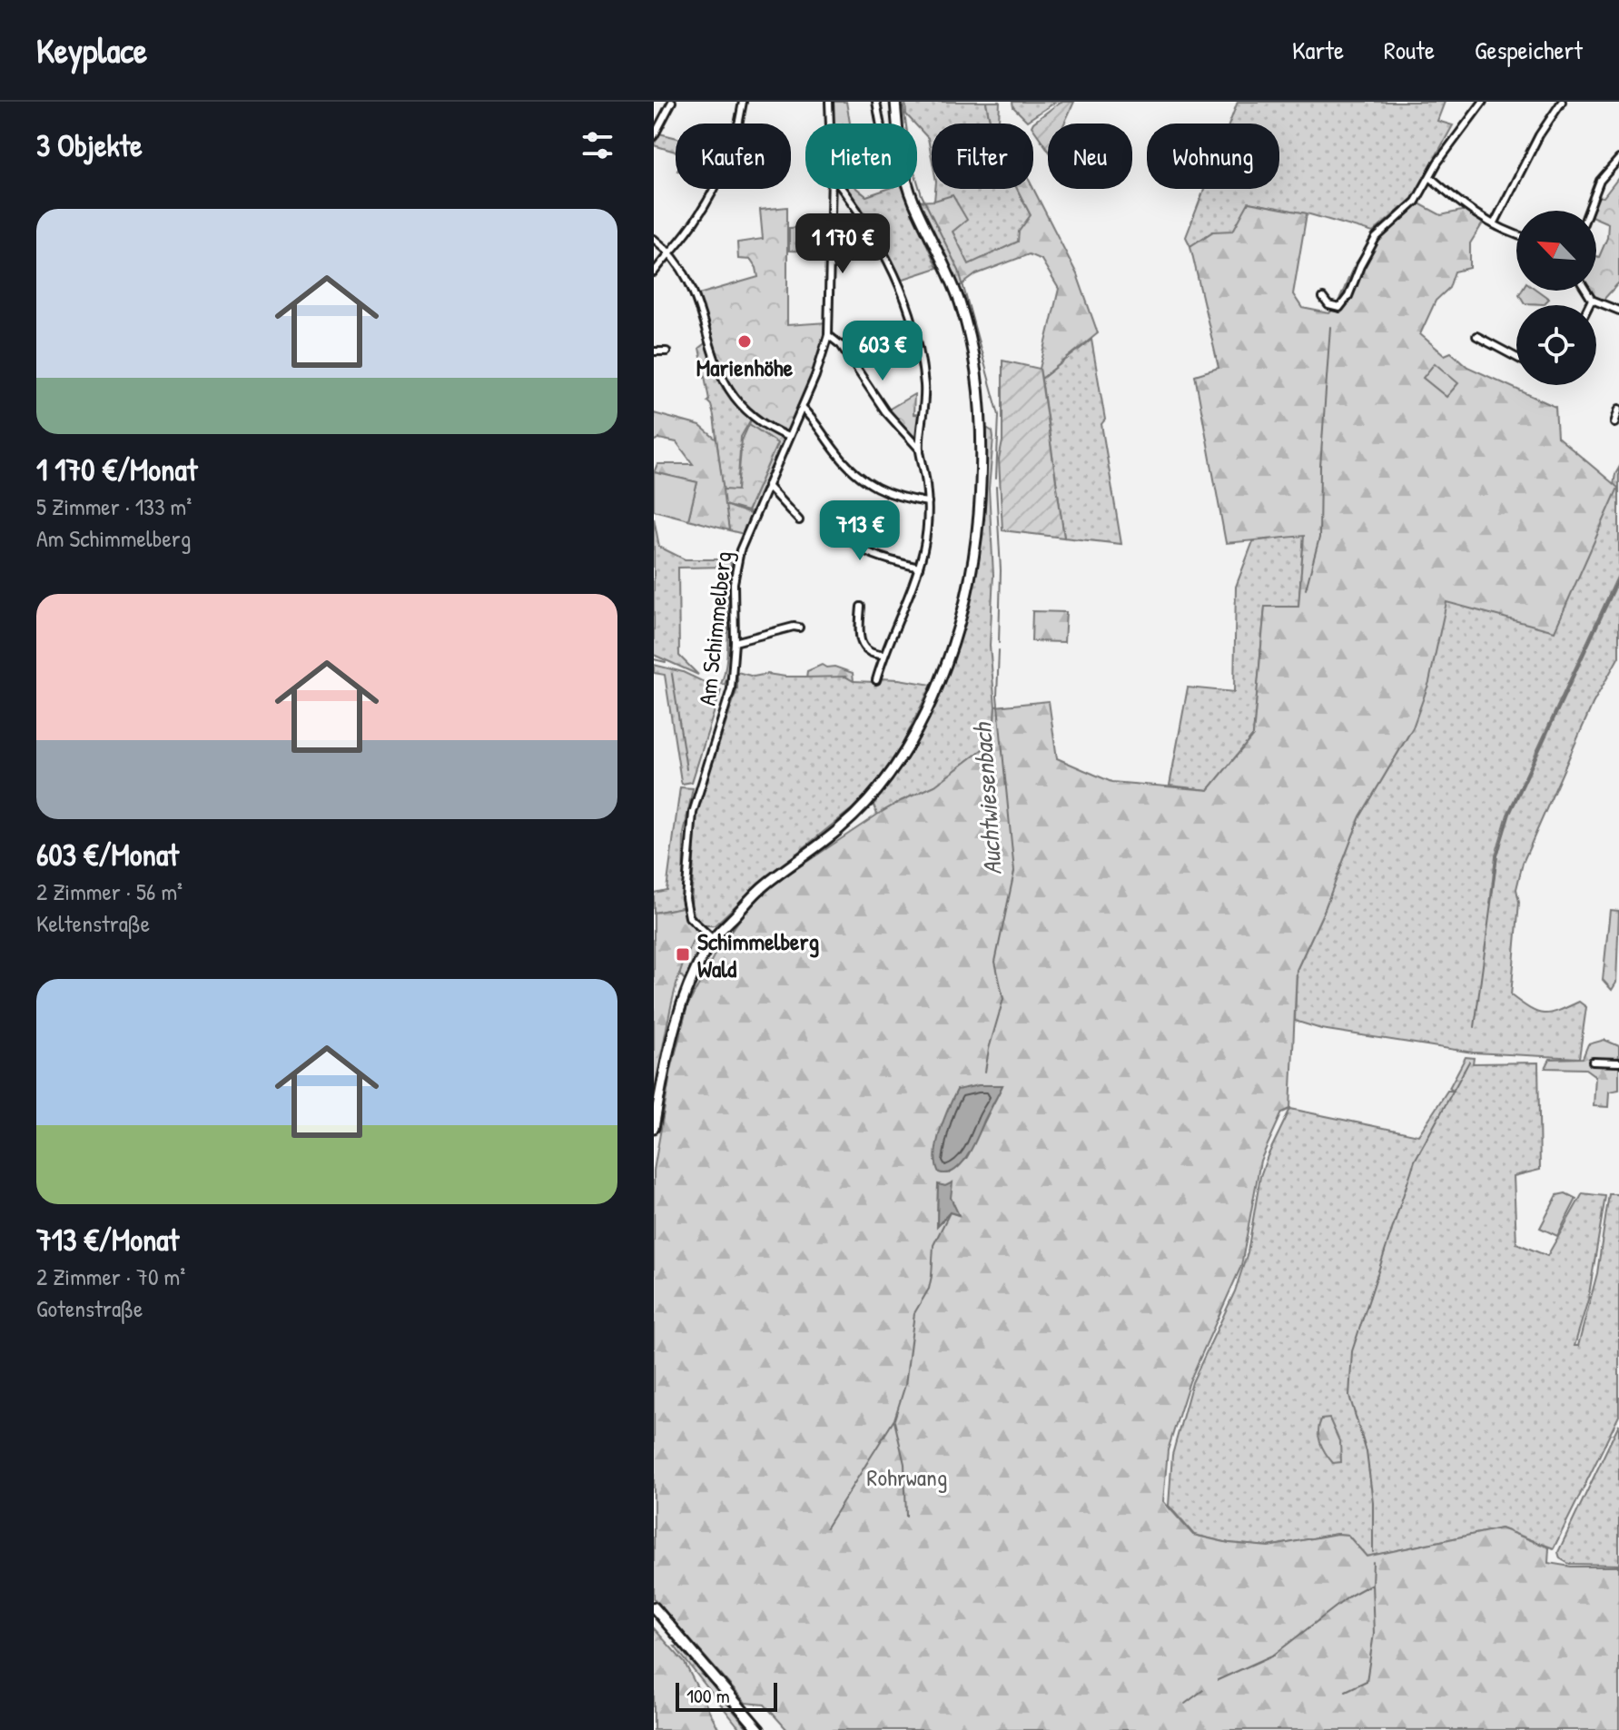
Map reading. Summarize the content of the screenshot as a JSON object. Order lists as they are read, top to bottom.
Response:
{
  "streets": {
    "street": ["Am Schimmelberg"]
  },
  "water": ["Auchtwiesenbach"],
  "parks": ["Rohrwang"],
  "places": {
    "other": ["Marienhöhe"],
    "transit": ["Schimmelberg Wald"]
  },
  "scale_bar": "100 m",
  "north": "top left",
  "page": {
    "header": "Keyplace",
    "nav": ["Karte", "Route", "Gespeichert"],
    "heading": "3 Objekte",
    "chip": [
      "Kaufen",
      "Mieten",
      "Filter",
      "Neu",
      "Wohnung"
    ],
    "list": [
      {
        "name": "1 170 €/Monat",
        "note": "5 Zimmer · 133 m² · Am Schimmelberg"
      },
      {
        "name": "603 €/Monat",
        "note": "2 Zimmer · 56 m² · Keltenstraße"
      },
      {
        "name": "713 €/Monat",
        "note": "2 Zimmer · 70 m² · Gotenstraße"
      }
    ],
    "price": ["1 170 €", "603 €", "713 €"],
    "scale": "100 m"
  }
}
